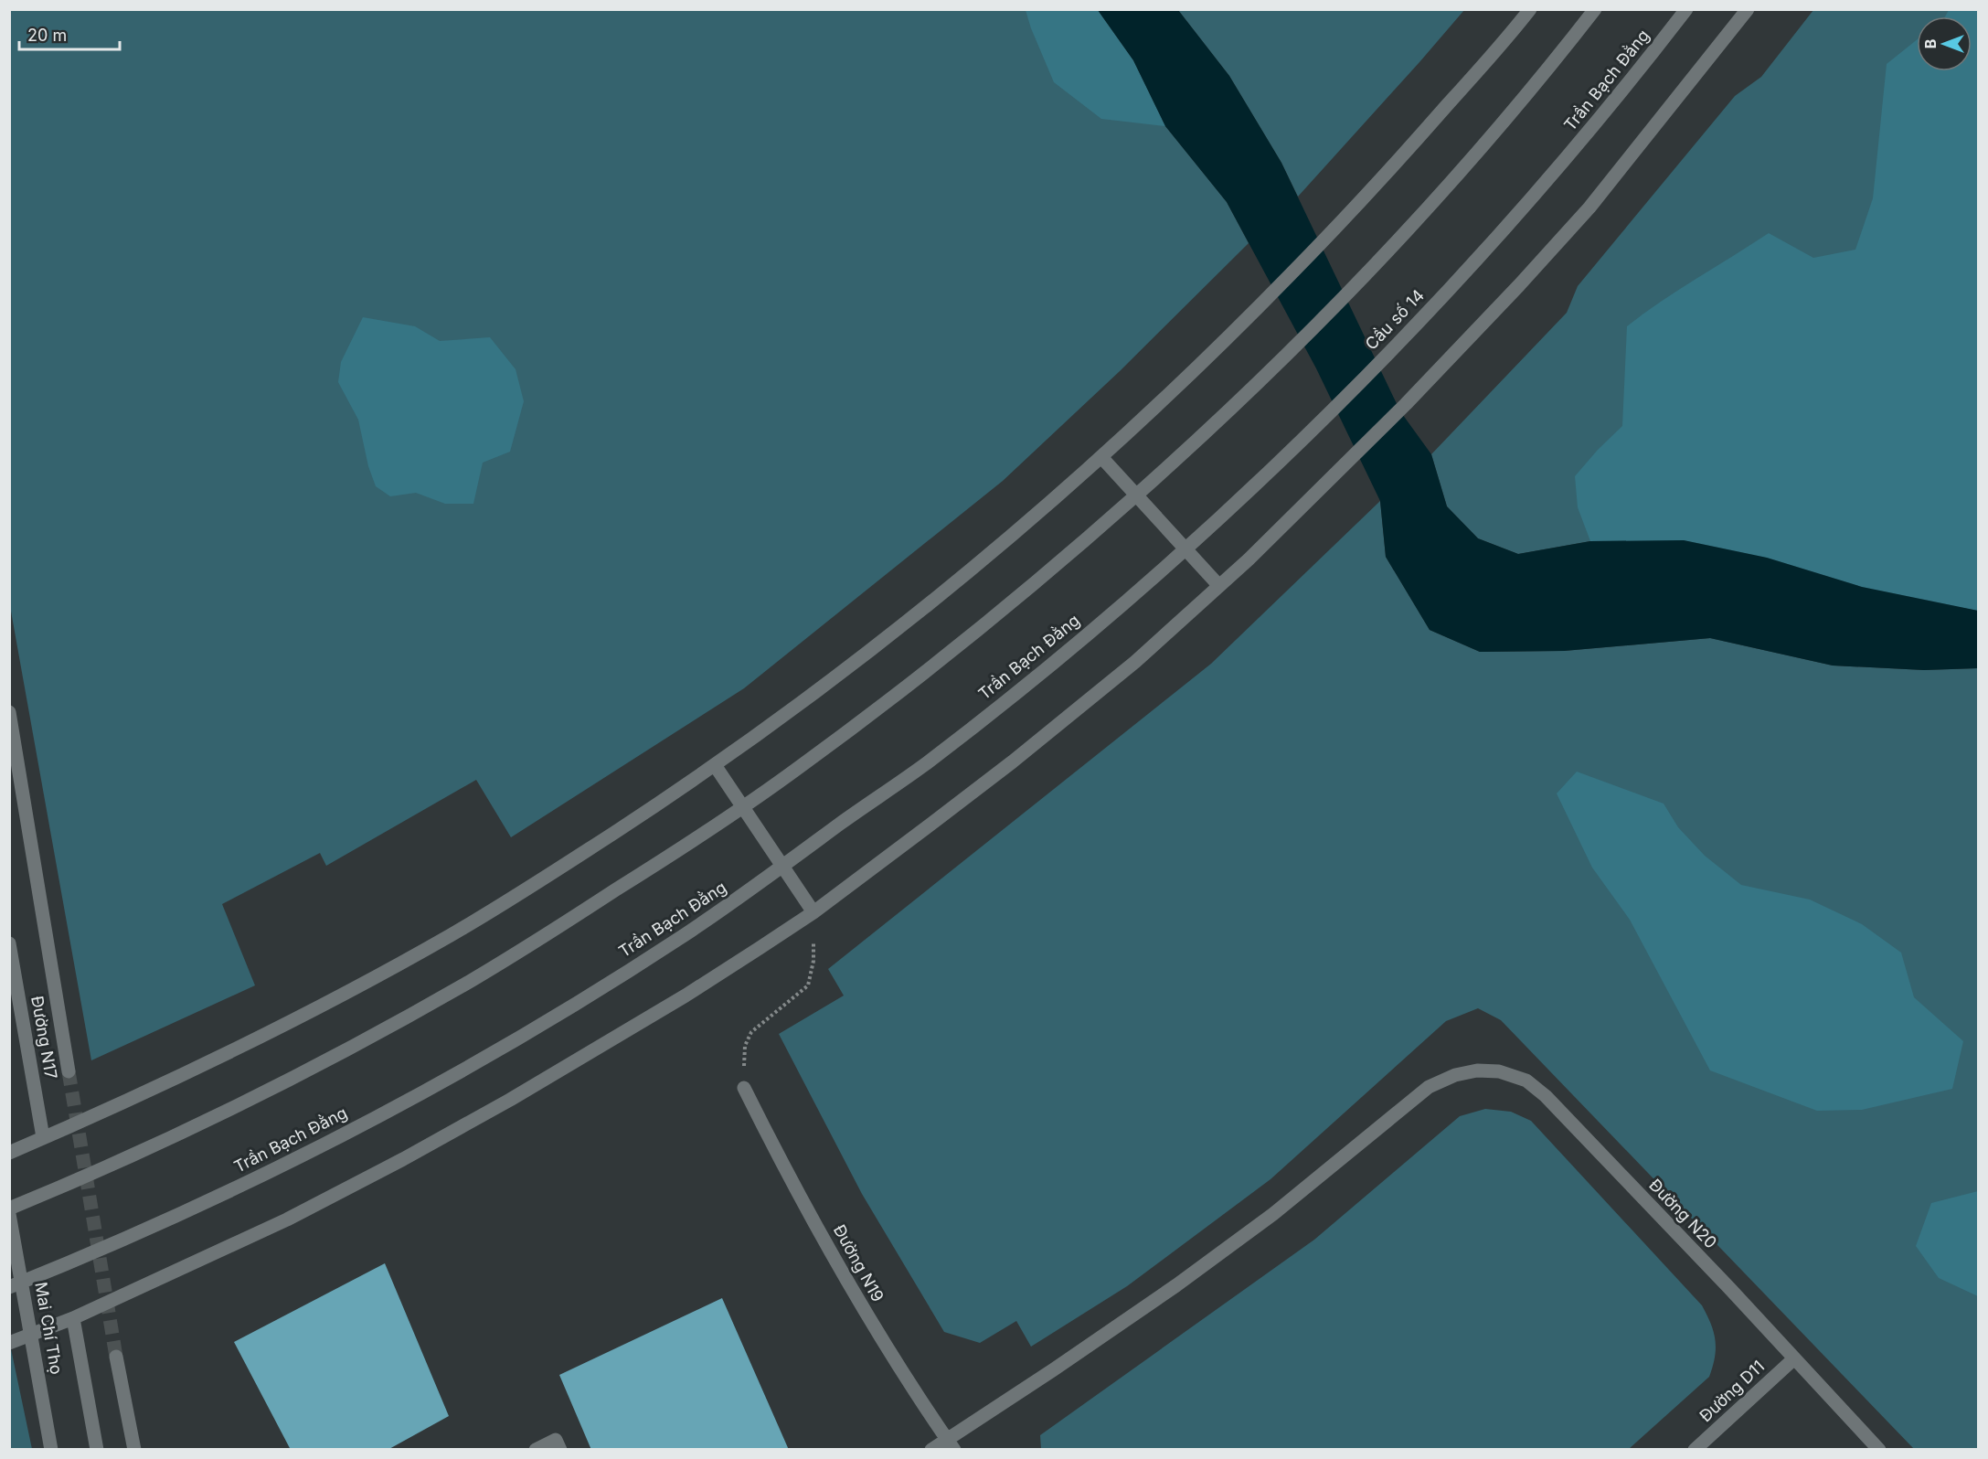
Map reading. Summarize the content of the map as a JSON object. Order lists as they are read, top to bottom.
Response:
{
  "streets": {
    "street": [
      "Trần Bạch Đằng",
      "Cầu số 14",
      "Đường N17",
      "Đường N20",
      "Đường N19",
      "Mai Chí Thọ",
      "Đường D11"
    ]
  },
  "crossings": [
    ["Trần Bạch Đằng", "Cầu số 14"],
    ["Đường N20", "Đường N19"],
    ["Đường N20", "Đường D11"]
  ],
  "scale_bar": "20 m",
  "north": "left"
}
